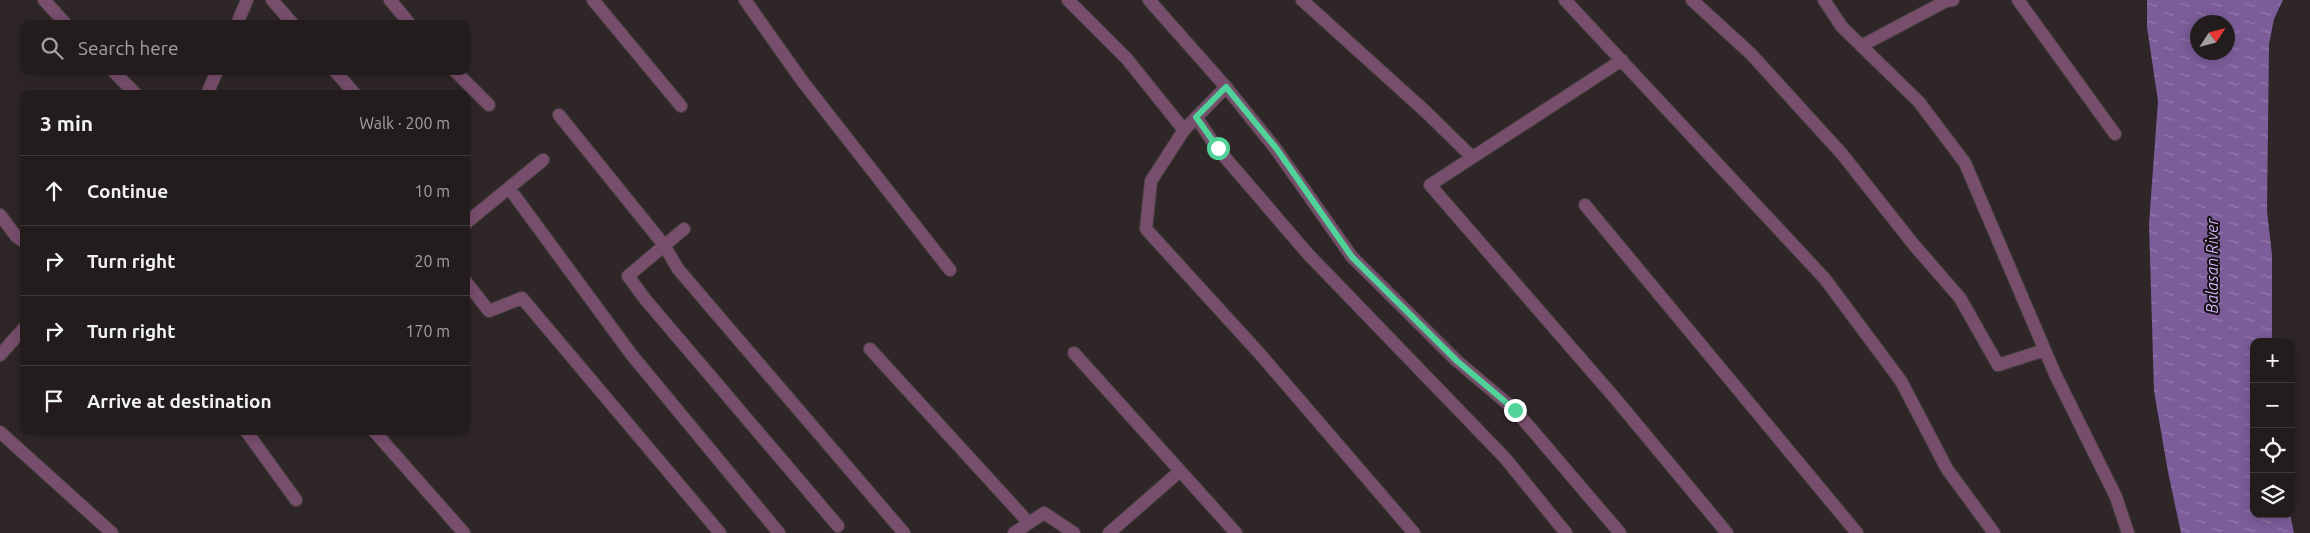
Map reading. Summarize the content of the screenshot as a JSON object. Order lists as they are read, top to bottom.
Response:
{
  "water": ["Balasan River"],
  "north": "top right",
  "page": {
    "search": "Search here",
    "heading": ["3 min", "Walk · 200 m"],
    "list": [
      ["Continue", "10 m"],
      ["Turn right", "20 m"],
      ["Turn right", "170 m"],
      "Arrive at destination"
    ],
    "map_buttons": ["+", "−"]
  }
}
